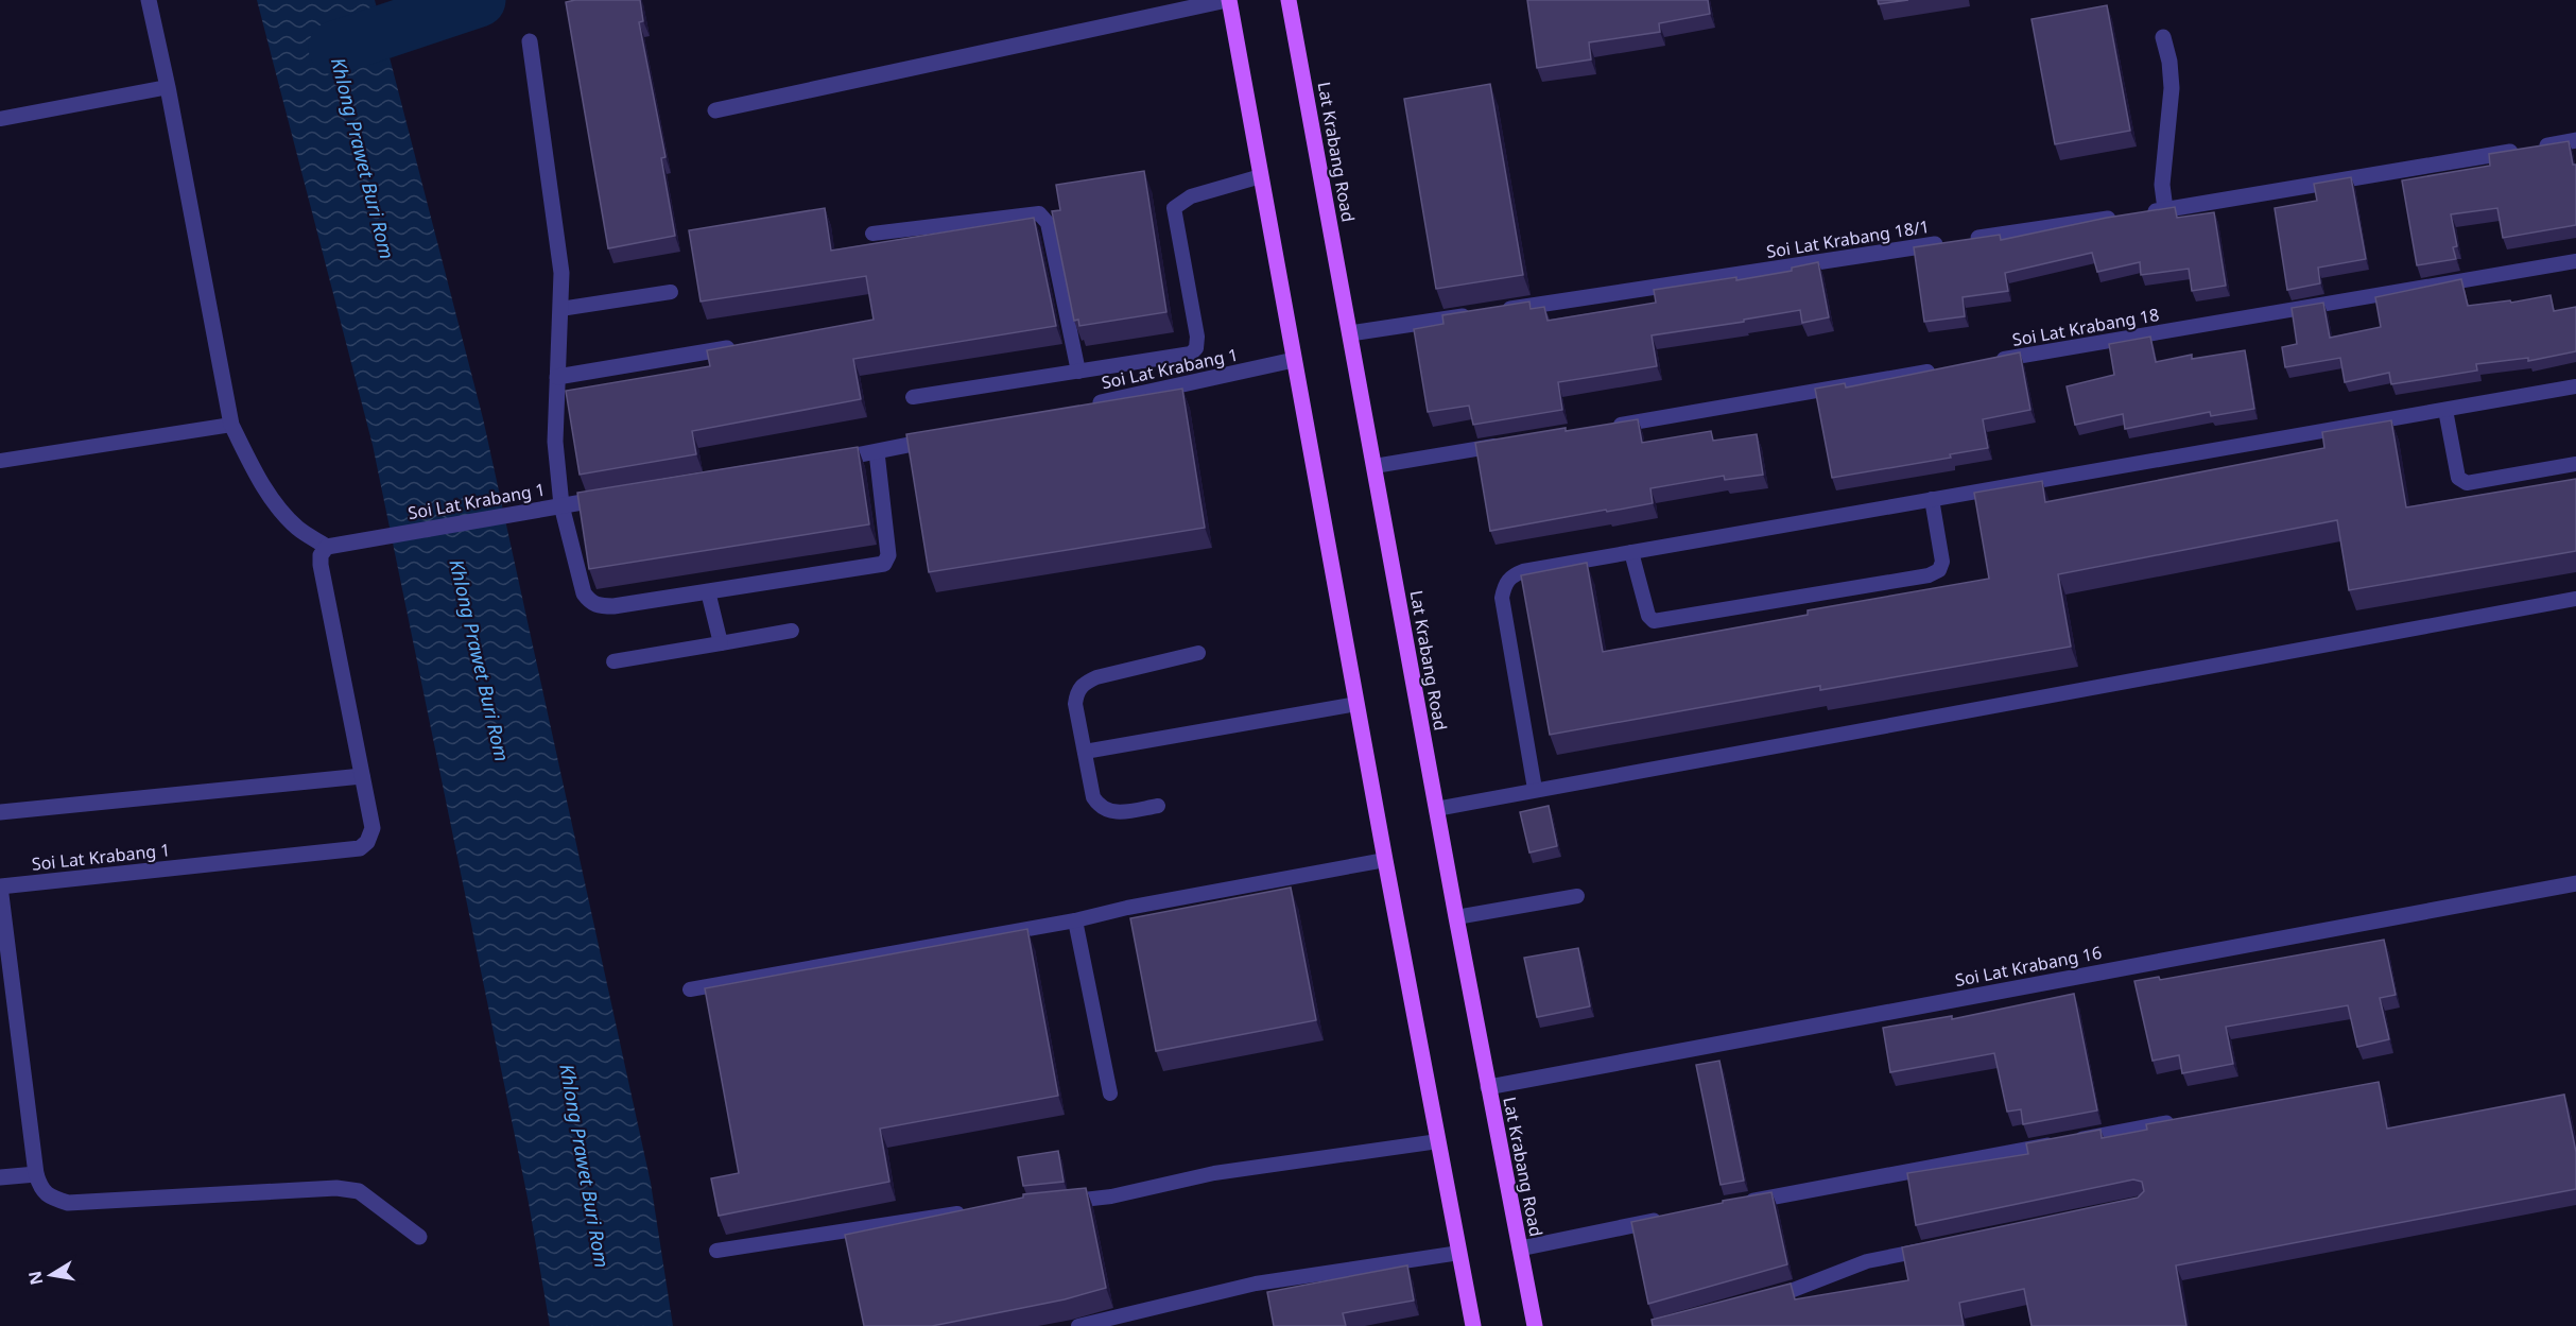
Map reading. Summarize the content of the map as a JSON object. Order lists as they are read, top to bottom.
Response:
{
  "streets": {
    "main road": ["Lat Krabang Road"],
    "street": ["Soi Lat Krabang 18/1", "Soi Lat Krabang 1", "Soi Lat Krabang 16"],
    "lane": ["Soi Lat Krabang 18"]
  },
  "crossings": [
    ["Lat Krabang Road", "Soi Lat Krabang 16"]
  ],
  "water": ["Khlong Prawet Buri Rom"],
  "north": "left"
}
